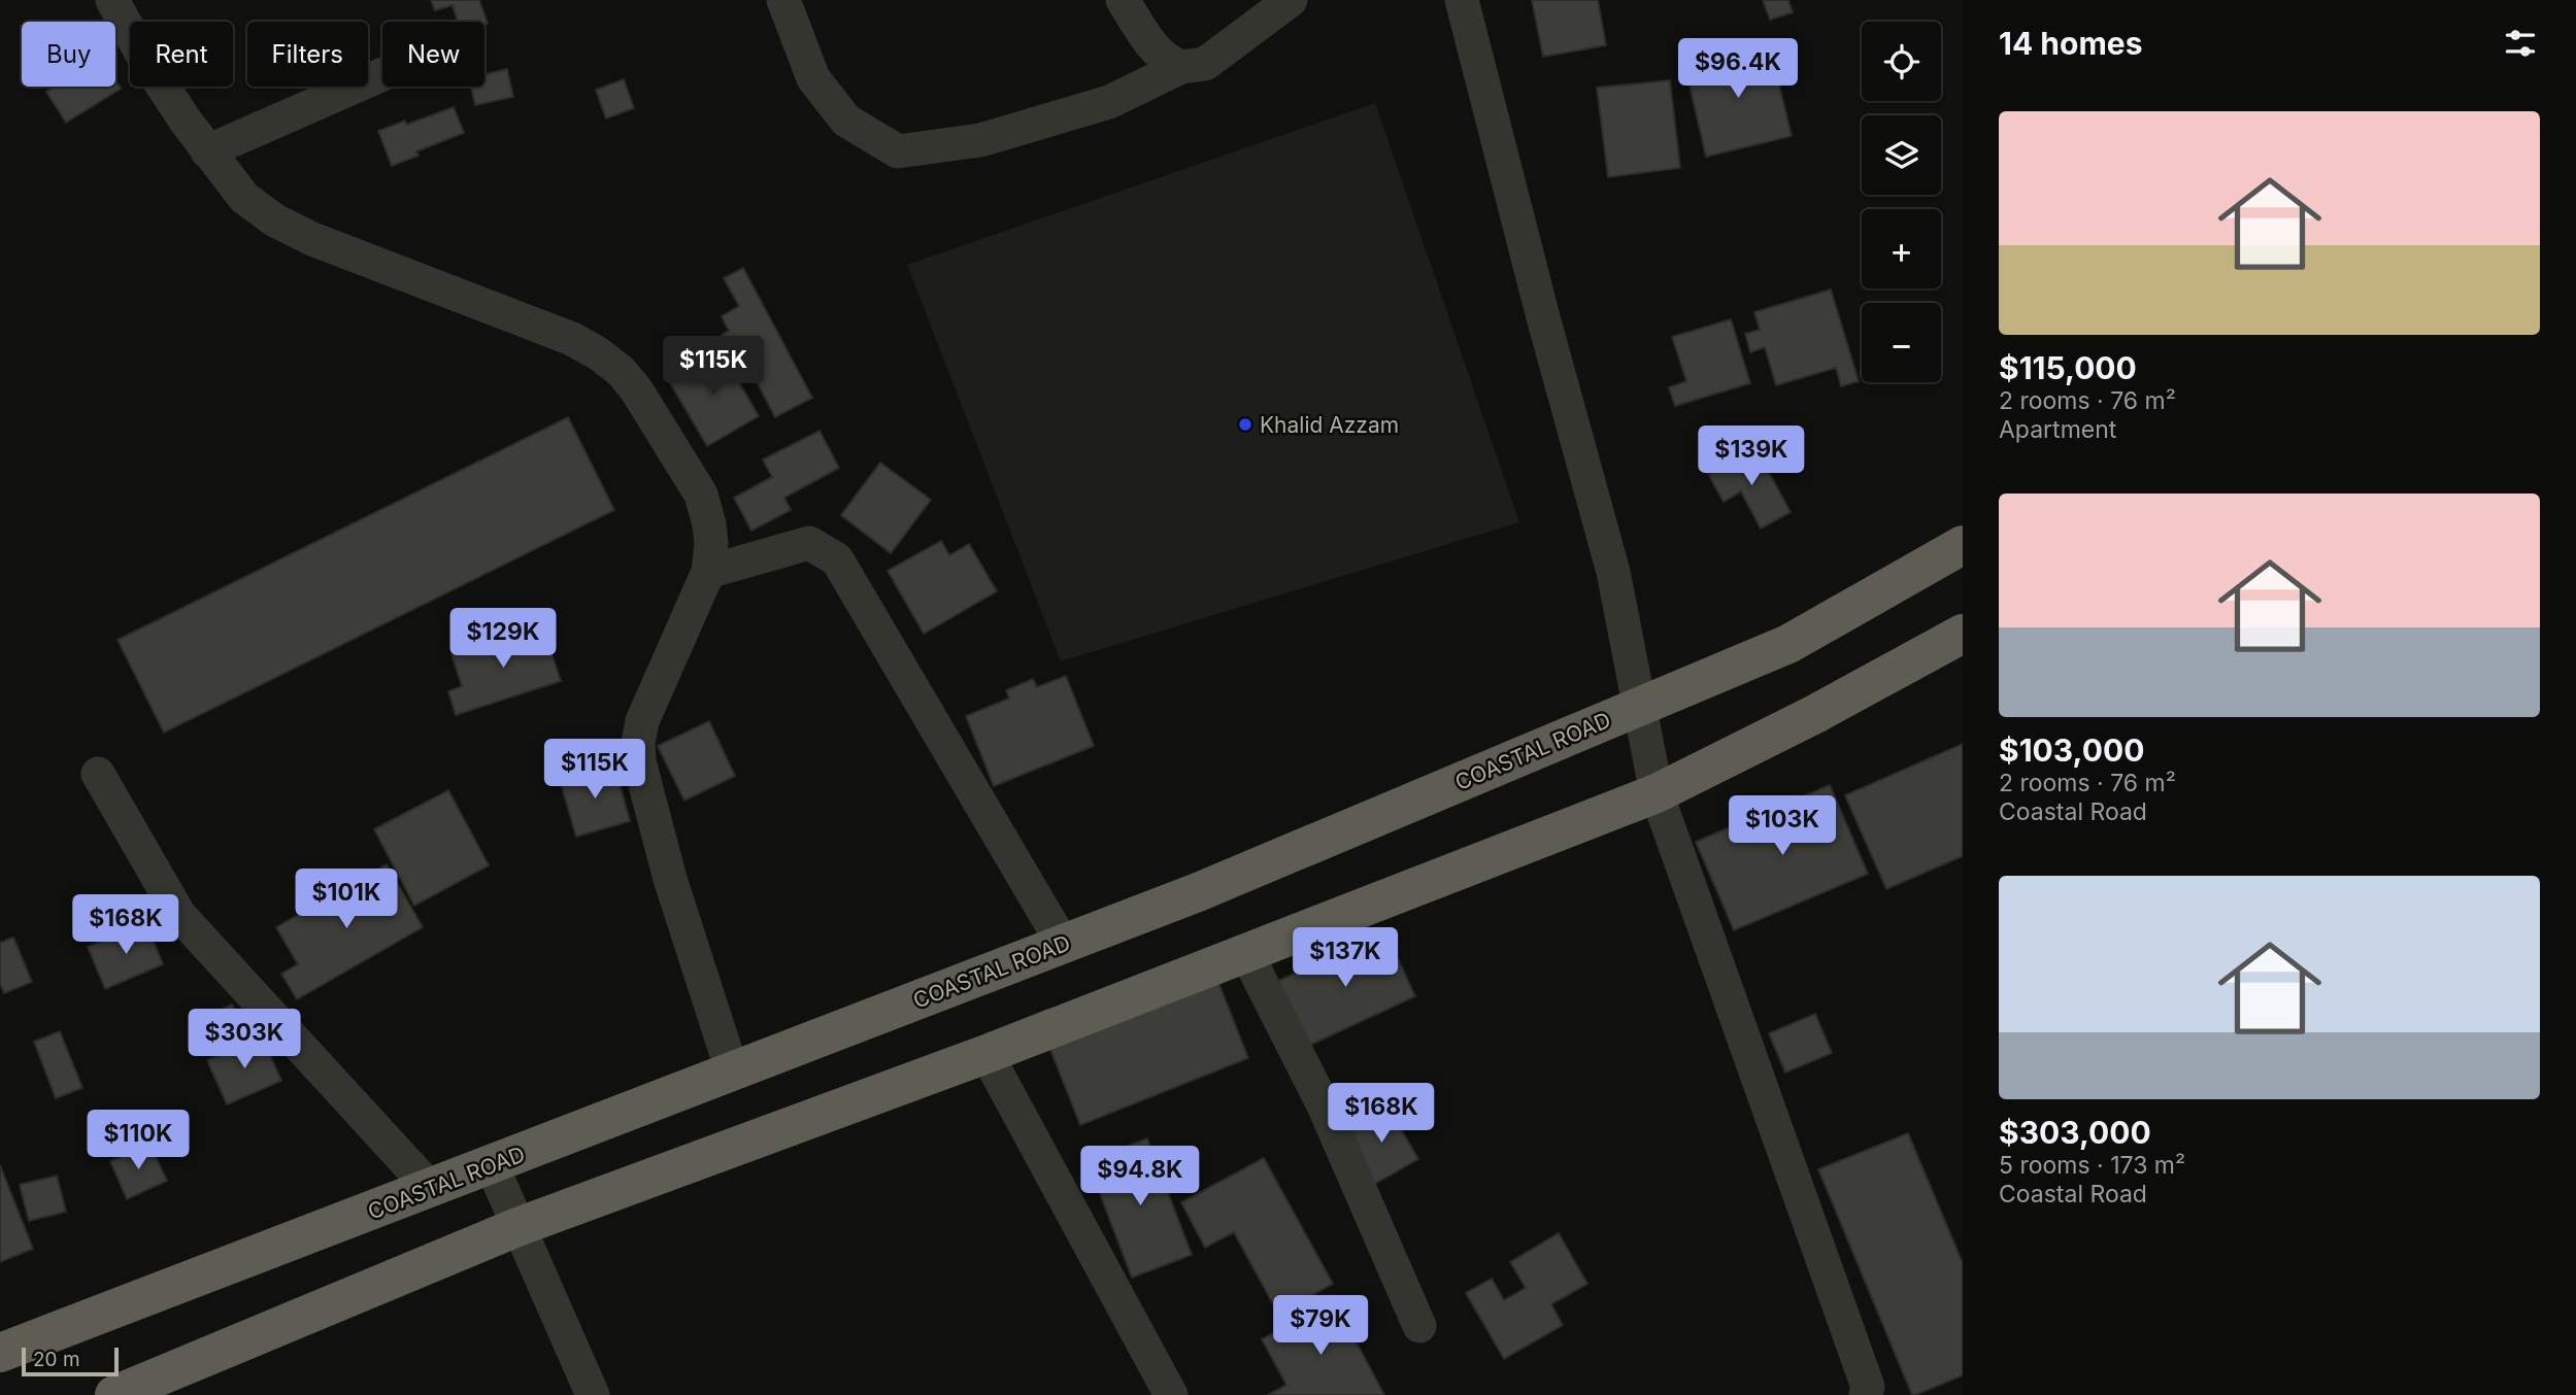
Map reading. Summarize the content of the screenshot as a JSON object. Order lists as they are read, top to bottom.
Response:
{
  "streets": {
    "highway": ["COASTAL ROAD"]
  },
  "places": ["Khalid Azzam"],
  "scale_bar": "20 m",
  "page": {
    "heading": "14 homes",
    "map_buttons": ["+", "−"],
    "chip": [
      "Buy",
      "Rent",
      "Filters",
      "New"
    ],
    "price": [
      "$96.4K",
      "$115K",
      "$139K",
      "$129K",
      "$115K",
      "$103K",
      "$101K",
      "$168K",
      "$137K",
      "$303K",
      "$168K",
      "$110K",
      "$94.8K",
      "$79K"
    ],
    "list": [
      {
        "name": "$115,000",
        "note": "2 rooms · 76 m² · Apartment"
      },
      {
        "name": "$103,000",
        "note": "2 rooms · 76 m² · Coastal Road"
      },
      {
        "name": "$303,000",
        "note": "5 rooms · 173 m² · Coastal Road"
      }
    ],
    "scale": "20 m"
  }
}
